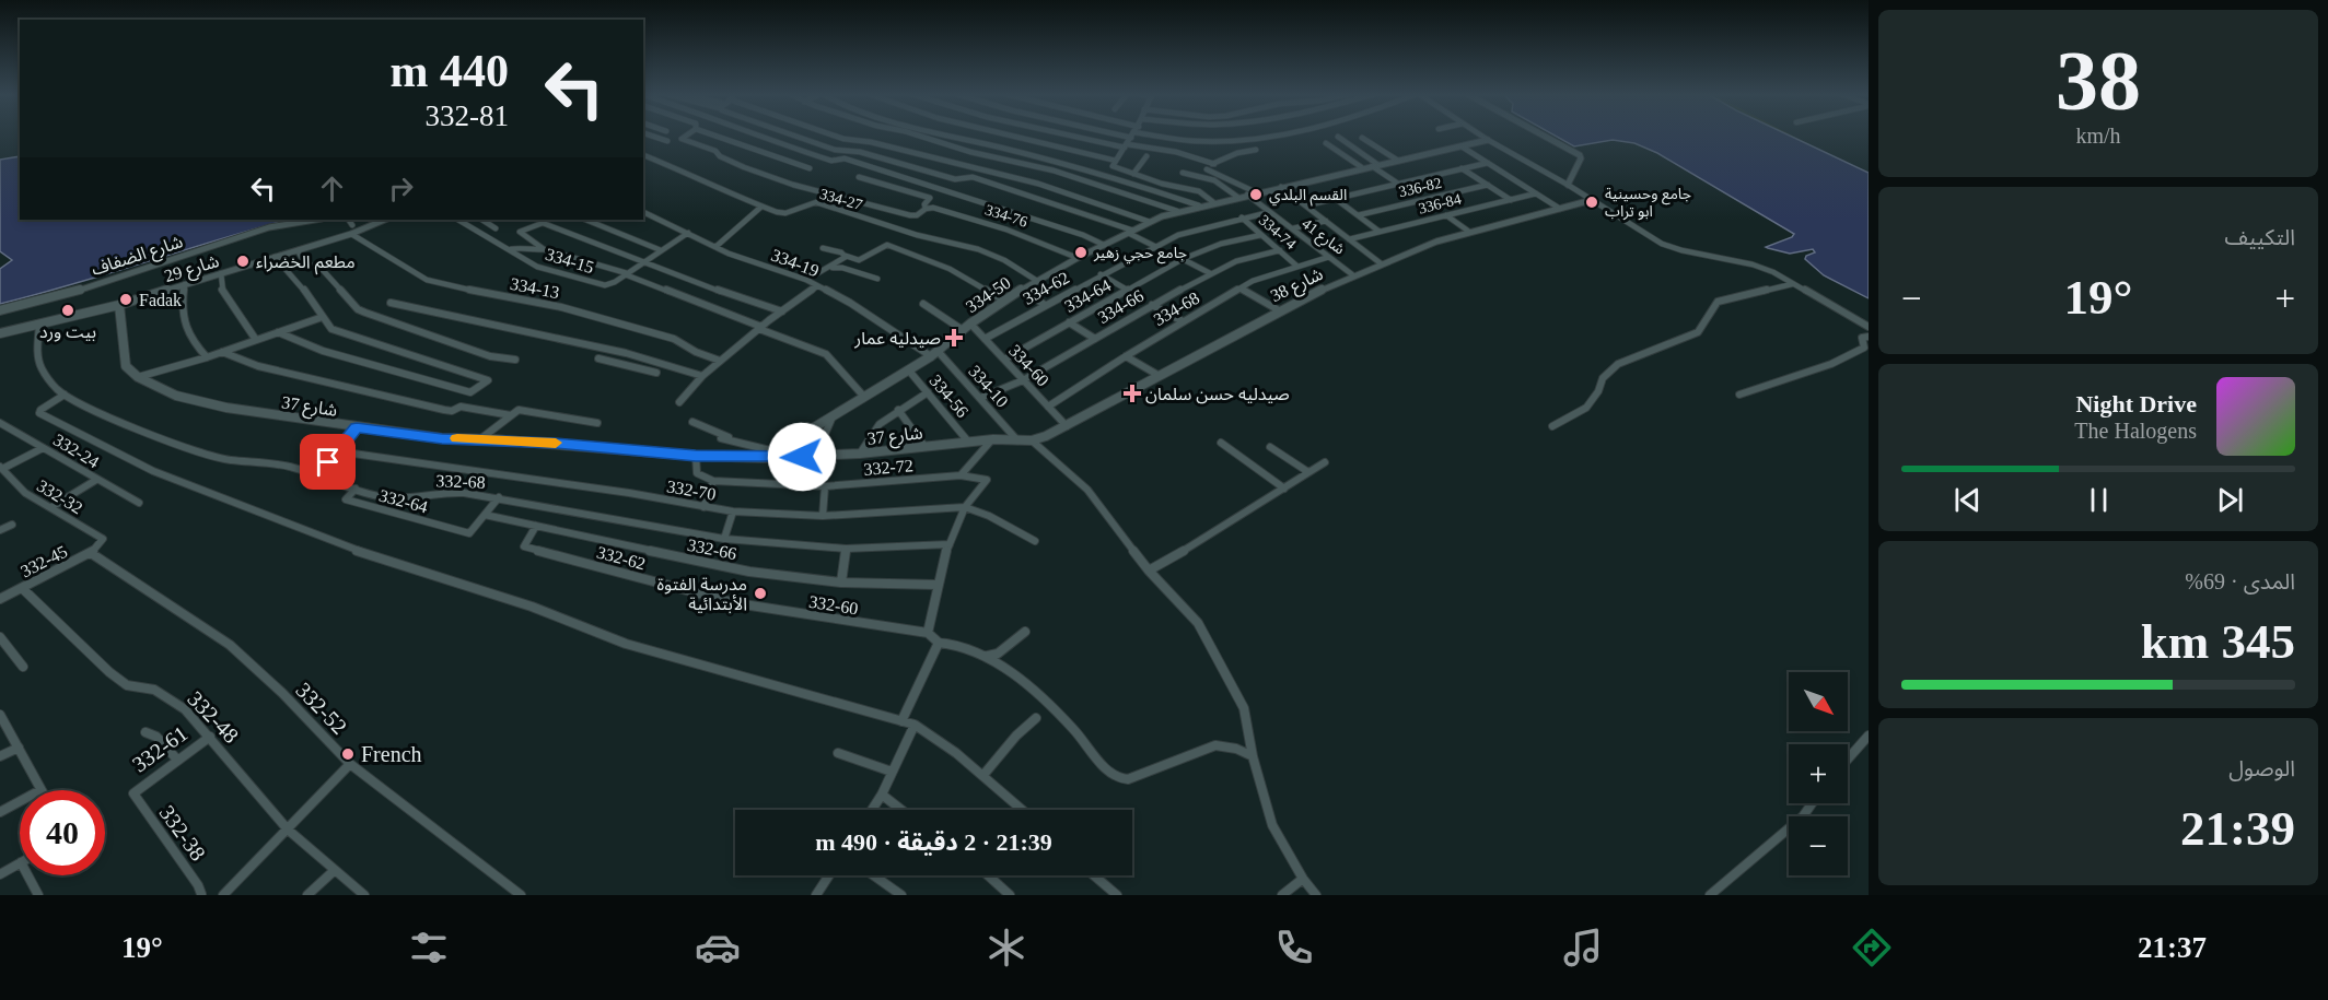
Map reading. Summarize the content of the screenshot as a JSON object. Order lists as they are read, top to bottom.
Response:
{
  "streets": {
    "street": [
      "336-82",
      "334-27",
      "336-84",
      "334-76",
      "334-74",
      "شارع 41",
      "شارع الضفاف",
      "334-15",
      "334-19",
      "شارع 29",
      "شارع 38",
      "334-13",
      "334-62",
      "334-50",
      "334-64",
      "334-66",
      "334-68",
      "334-60",
      "334-10",
      "334-56",
      "شارع 37",
      "332-24",
      "332-72",
      "332-68",
      "332-70",
      "332-32",
      "332-64",
      "332-66",
      "332-62",
      "332-45",
      "332-60",
      "332-52",
      "332-48",
      "332-61",
      "332-38"
    ]
  },
  "crossings": [
    ["334-27", "334-50"],
    ["334-76", "334-50"],
    ["334-74", "334-62"],
    ["334-74", "334-64"],
    ["334-74", "334-66"],
    ["334-74", "334-68"],
    ["شارع 41", "شارع 38"],
    ["شارع 41", "334-62"],
    ["شارع 41", "334-50"],
    ["شارع 41", "334-68"],
    ["334-19", "334-50"],
    ["334-19", "334-10"],
    ["شارع 29", "334-13"],
    ["شارع 29", "332-68"],
    ["شارع 38", "334-60"],
    ["شارع 38", "شارع 37"],
    ["334-62", "334-60"],
    ["334-50", "334-60"],
    ["334-50", "334-10"],
    ["334-50", "334-56"],
    ["334-50", "شارع 37"],
    ["334-64", "334-60"],
    ["334-66", "334-60"],
    ["334-66", "334-10"],
    ["334-68", "334-60"],
    ["334-10", "شارع 37"],
    ["334-56", "شارع 37"],
    ["332-72", "332-70"],
    ["332-68", "332-64"],
    ["332-32", "332-45"],
    ["332-64", "332-66"],
    ["332-66", "332-62"],
    ["332-62", "332-60"],
    ["332-45", "332-52"],
    ["332-45", "332-48"],
    ["332-48", "332-61"],
    ["332-61", "332-38"]
  ],
  "places": {
    "other": [
      "القسم البلدي",
      "جامع وحسينية ابو تراب",
      "جامع حجي زهير",
      "مطعم الخضراء",
      "Fadak",
      "بيت ورد",
      "مدرسة الفتوة الأبتدائية",
      "French"
    ],
    "health": ["صيدليه عمار", "صيدليه حسن سلمان"]
  },
  "north": "bottom right",
  "page": {
    "tile": [
      ["38", "km/h"],
      "التكييف",
      ["المدى · 69%", "345 km"],
      ["الوصول", "21:39"]
    ],
    "turn": ["440 m", "332-81"],
    "heat": ["−", "19°", "+"],
    "song": ["Night Drive", "The Halogens"],
    "map_buttons": ["+", "−"],
    "limit": "40",
    "trip": "21:39 · 2 دقيقة · 490 m",
    "tabs": ["21:37", "19°"]
  }
}
